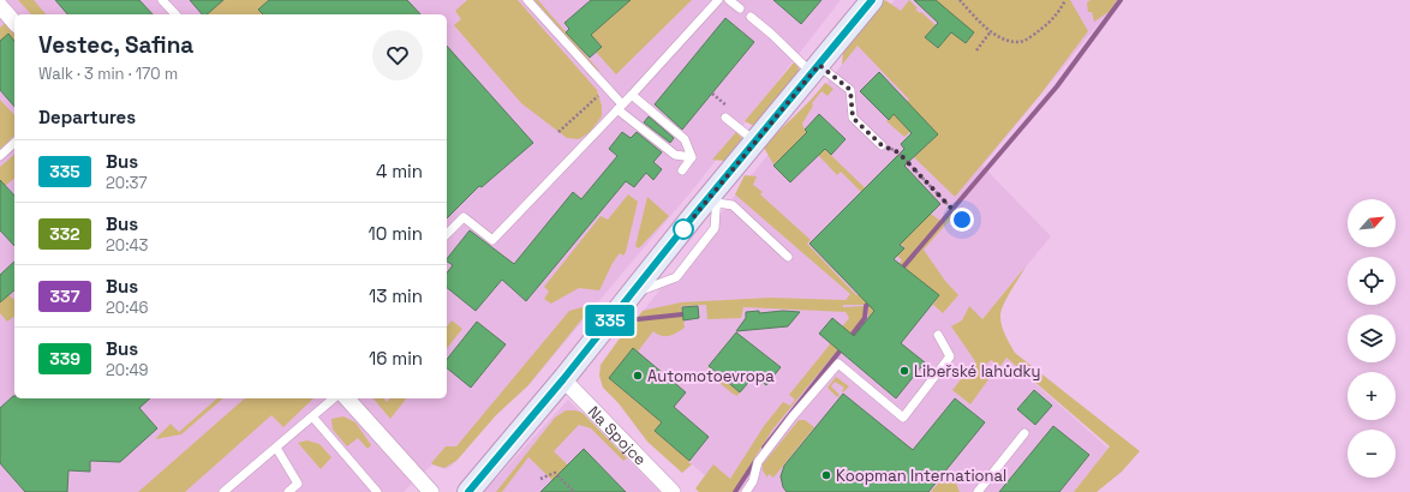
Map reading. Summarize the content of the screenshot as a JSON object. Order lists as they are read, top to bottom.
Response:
{
  "streets": {
    "street": ["Na Spojce"]
  },
  "places": ["Libeřské lahůdky", "Automotoevropa", "Koopman International"],
  "lines": ["bus line 335"],
  "north": "top right",
  "page": {
    "on_map": "335",
    "heading": [
      ["Vestec, Safina", "Walk · 3 min · 170 m"],
      "Departures"
    ],
    "list": [
      {
        "mark": "335",
        "name": "Bus",
        "note": "20:37",
        "value": "4 min"
      },
      {
        "mark": "332",
        "name": "Bus",
        "note": "20:43",
        "value": "10 min"
      },
      {
        "mark": "337",
        "name": "Bus",
        "note": "20:46",
        "value": "13 min"
      },
      {
        "mark": "339",
        "name": "Bus",
        "note": "20:49",
        "value": "16 min"
      }
    ],
    "map_buttons": ["+", "−"]
  }
}
